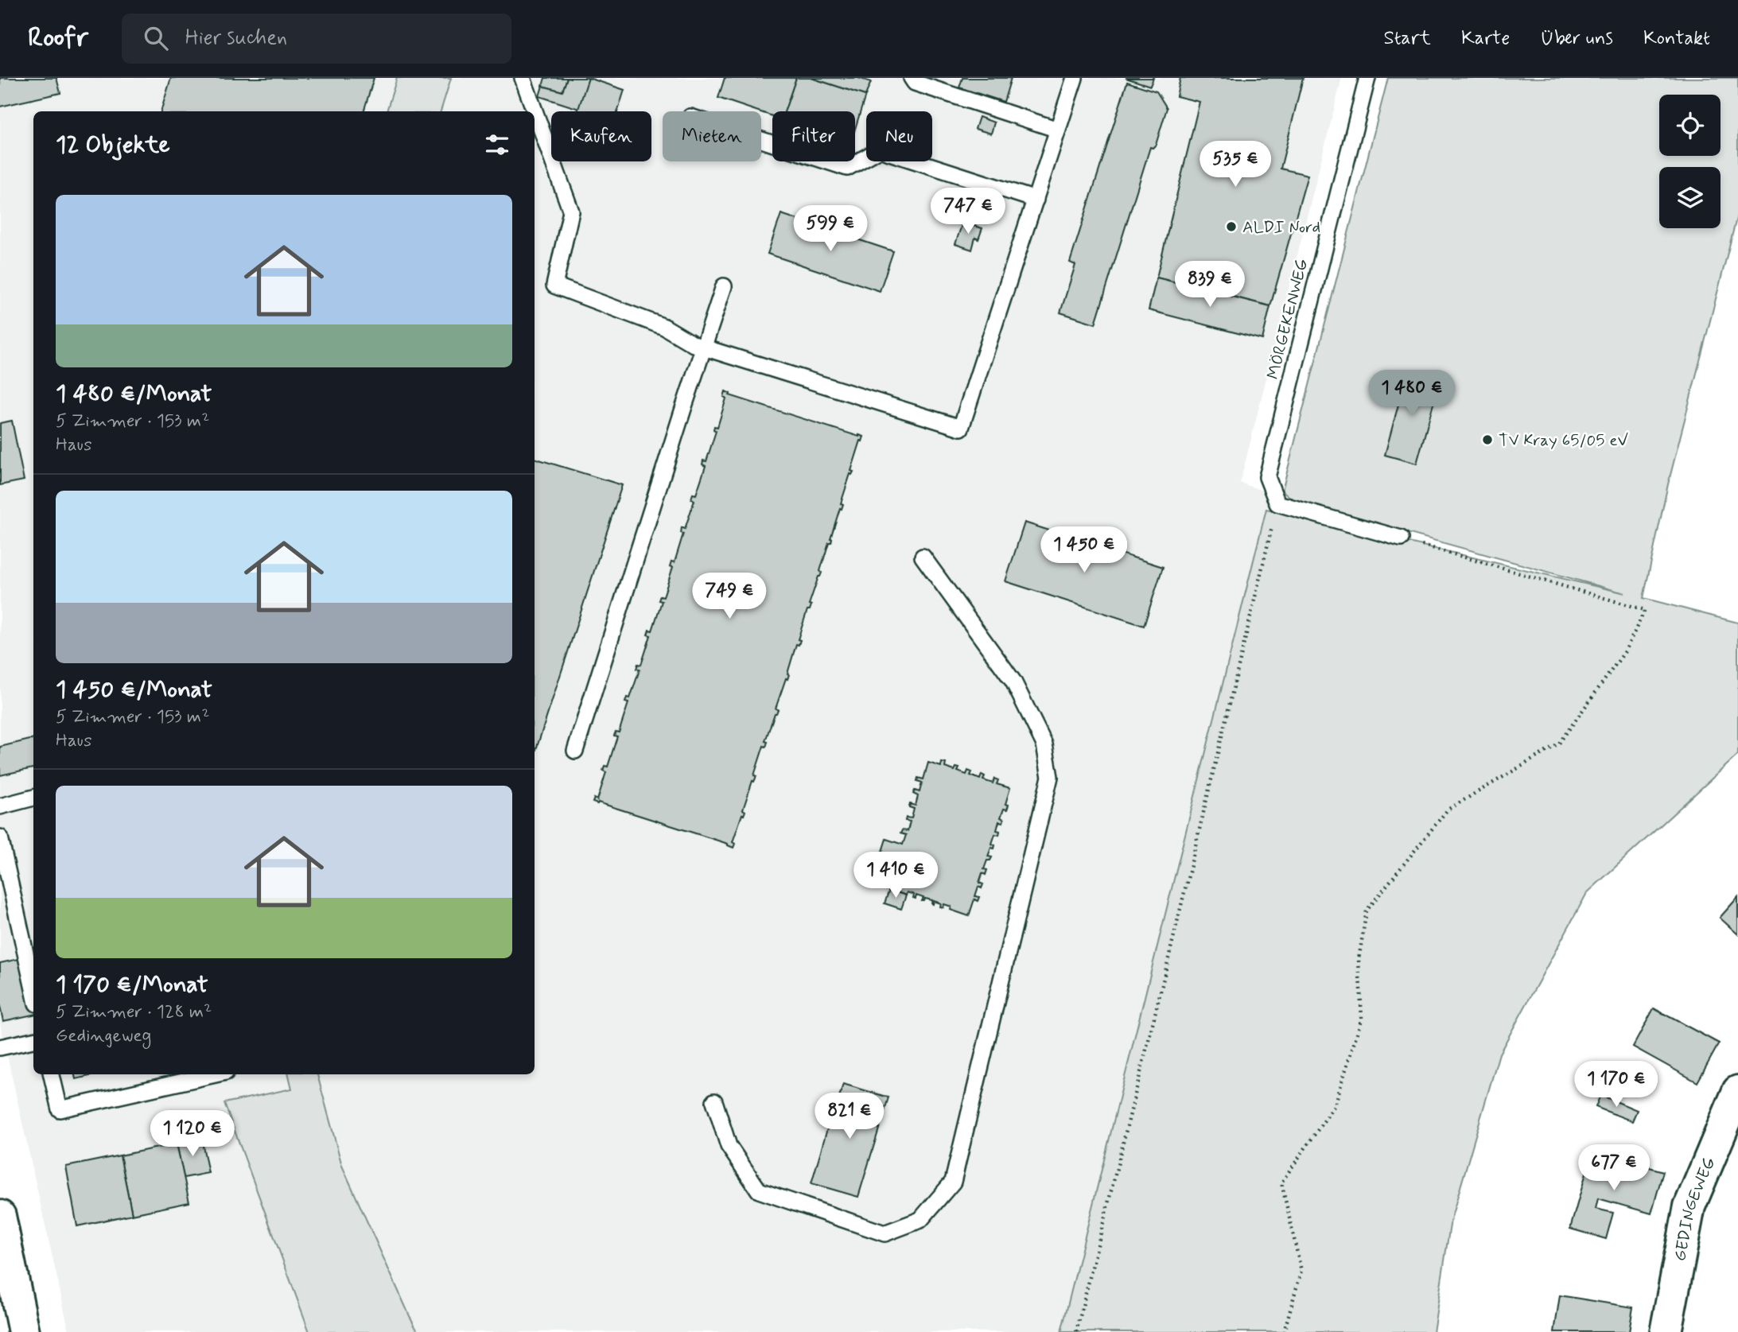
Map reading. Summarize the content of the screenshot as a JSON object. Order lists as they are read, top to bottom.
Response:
{
  "streets": {
    "street": ["GEDINGEWEG"],
    "lane": ["MÖRGEKENWEG"]
  },
  "places": ["ALDI Nord", "TV Kray 65/05 eV"],
  "page": {
    "header": "Roofr",
    "search": "Hier suchen",
    "nav": [
      "Start",
      "Karte",
      "Über uns",
      "Kontakt"
    ],
    "chip": [
      "Kaufen",
      "Mieten",
      "Filter",
      "Neu"
    ],
    "heading": "12 Objekte",
    "price": [
      "535 €",
      "747 €",
      "599 €",
      "839 €",
      "1 480 €",
      "1 450 €",
      "749 €",
      "1 410 €",
      "1 170 €",
      "821 €",
      "1 120 €",
      "677 €"
    ],
    "list": [
      {
        "name": "1 480 €/Monat",
        "note": "5 Zimmer · 153 m² · Haus"
      },
      {
        "name": "1 450 €/Monat",
        "note": "5 Zimmer · 153 m² · Haus"
      },
      {
        "name": "1 170 €/Monat",
        "note": "5 Zimmer · 128 m² · Gedingeweg"
      }
    ]
  }
}
